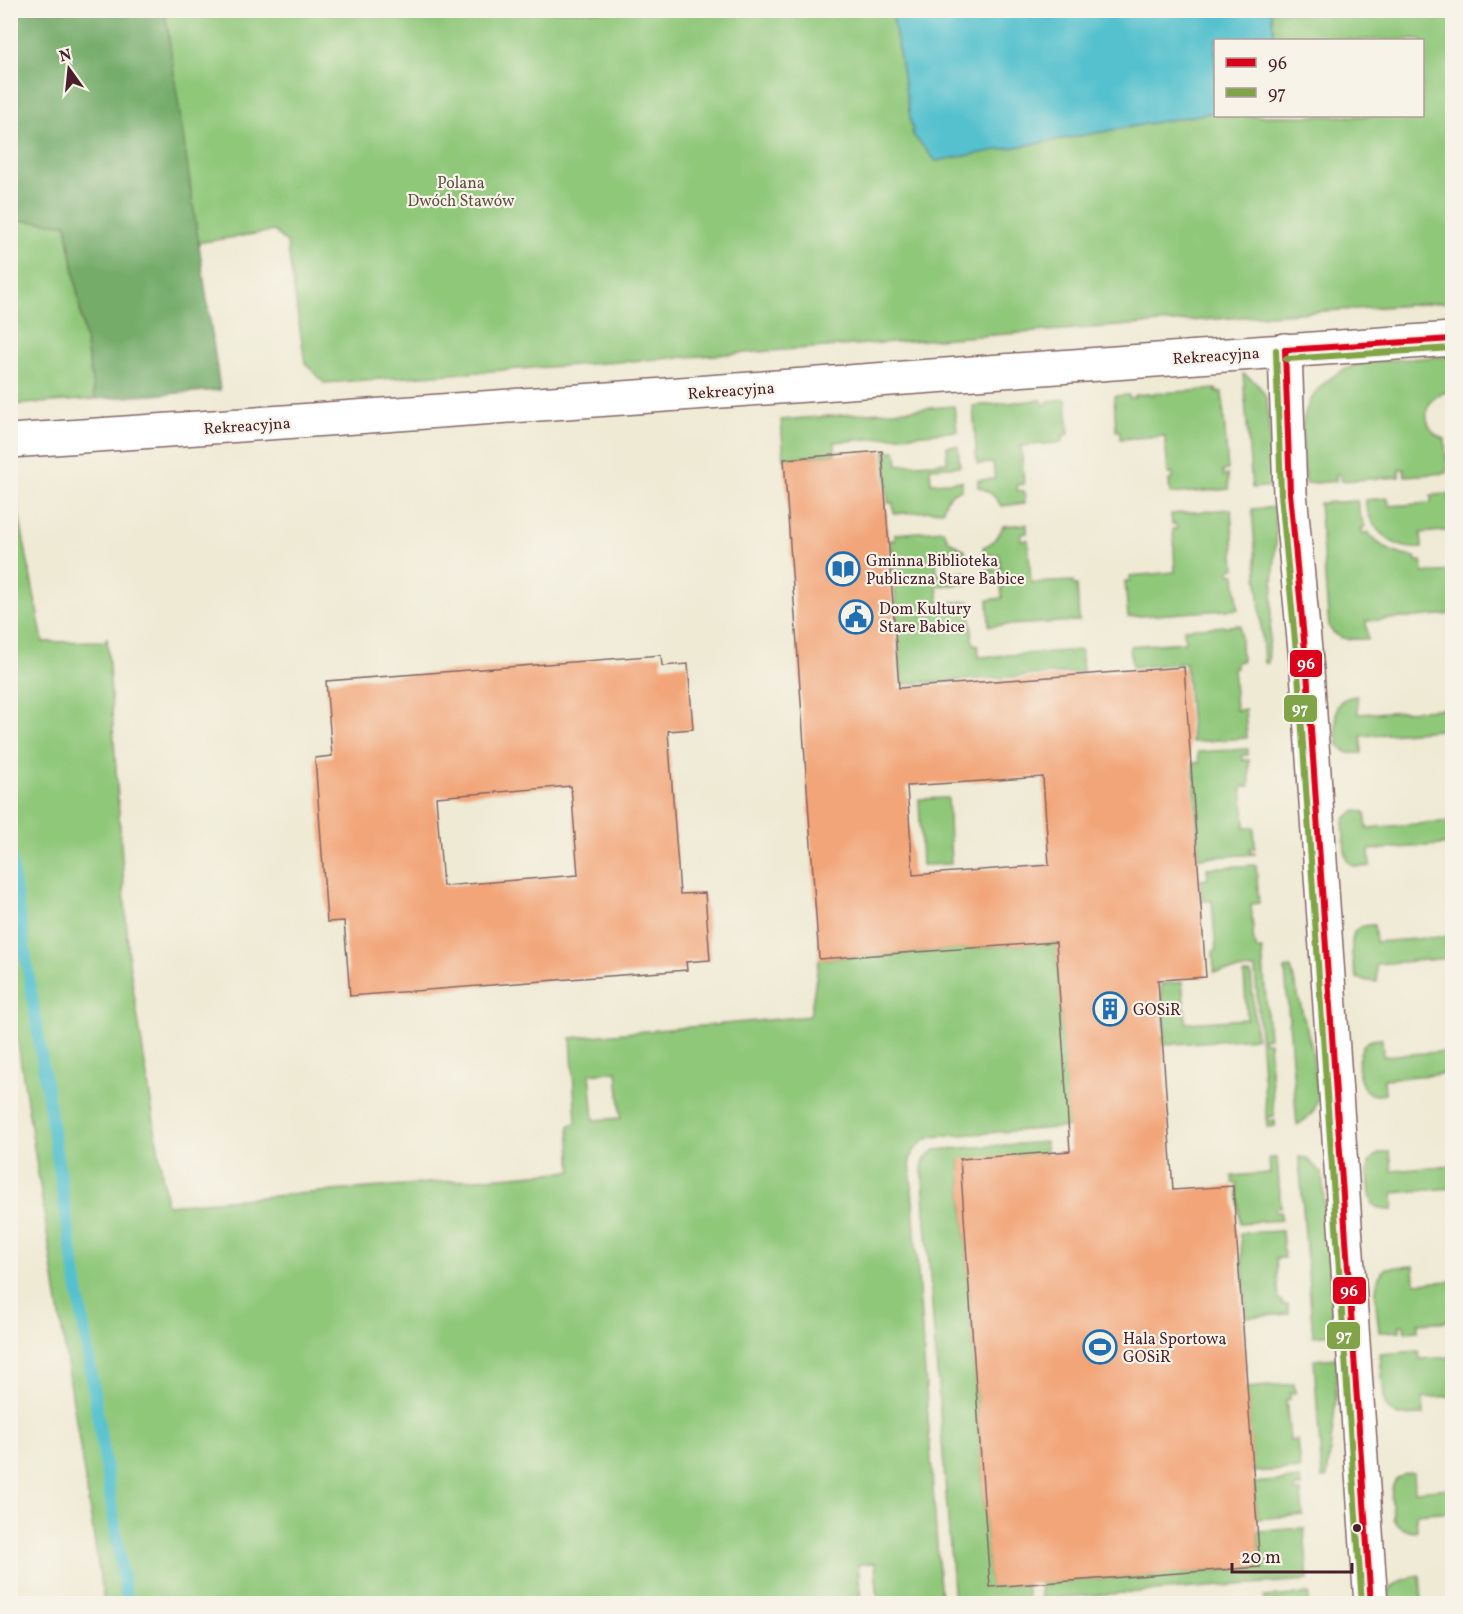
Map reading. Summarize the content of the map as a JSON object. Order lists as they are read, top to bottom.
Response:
{
  "streets": {
    "street": ["Rekreacyjna"]
  },
  "parks": ["Polana Dwóch Stawów"],
  "places": {
    "library": ["Gminna Biblioteka Publiczna Stare Babice"],
    "public building": ["Dom Kultury Stare Babice"],
    "building": ["GOSiR"],
    "sports": ["Hala Sportowa GOSiR"]
  },
  "lines": ["transit line 96", "transit line 97"],
  "legend": ["96", "97"],
  "scale_bar": "20 m",
  "north": "top"
}
